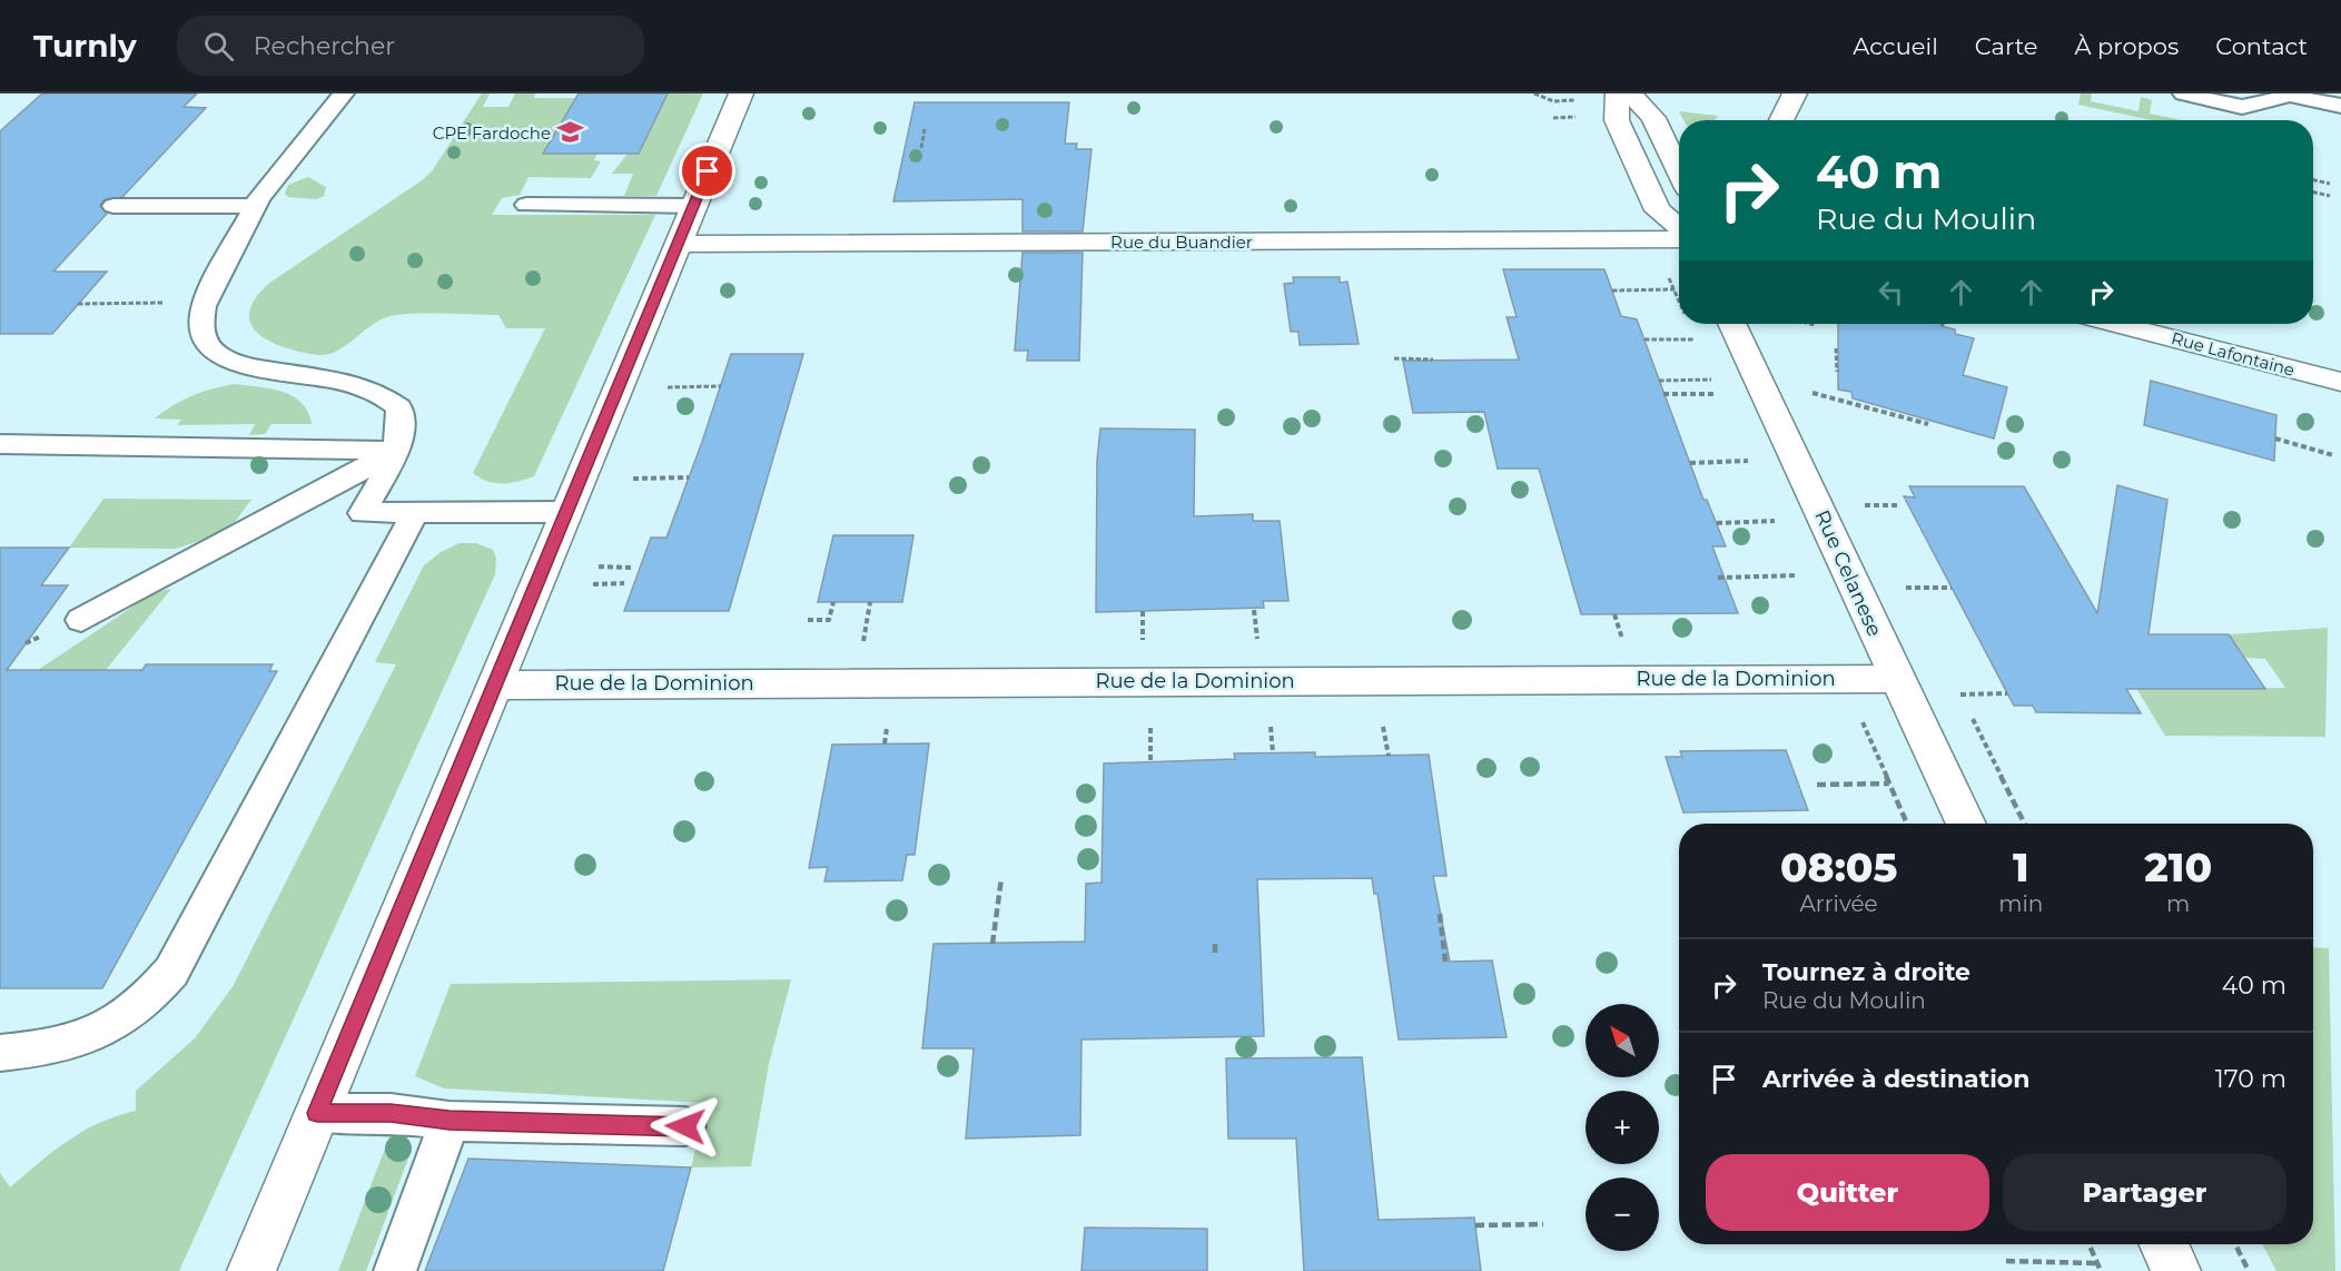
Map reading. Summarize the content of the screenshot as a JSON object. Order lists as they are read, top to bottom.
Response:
{
  "streets": {
    "street": [
      "Rue du Buandier",
      "Rue Lafontaine",
      "Rue Celanese",
      "Rue de la Dominion"
    ]
  },
  "crossings": [
    ["Rue Celanese", "Rue de la Dominion"]
  ],
  "places": {
    "school or university": ["CPE Fardoche"]
  },
  "north": "top left",
  "page": {
    "header": "Turnly",
    "search": "Rechercher",
    "nav": [
      "Accueil",
      "Carte",
      "À propos",
      "Contact"
    ],
    "turn": ["40 m", "Rue du Moulin"],
    "eta": [
      "08:05",
      "Arrivée",
      "1",
      "min",
      "210",
      "m"
    ],
    "list": [
      {
        "name": "Tournez à droite",
        "note": "Rue du Moulin",
        "value": "40 m"
      },
      {
        "name": "Arrivée à destination",
        "value": "170 m"
      }
    ],
    "map_buttons": ["+", "−"],
    "buttons": ["Quitter", "Partager"]
  }
}
